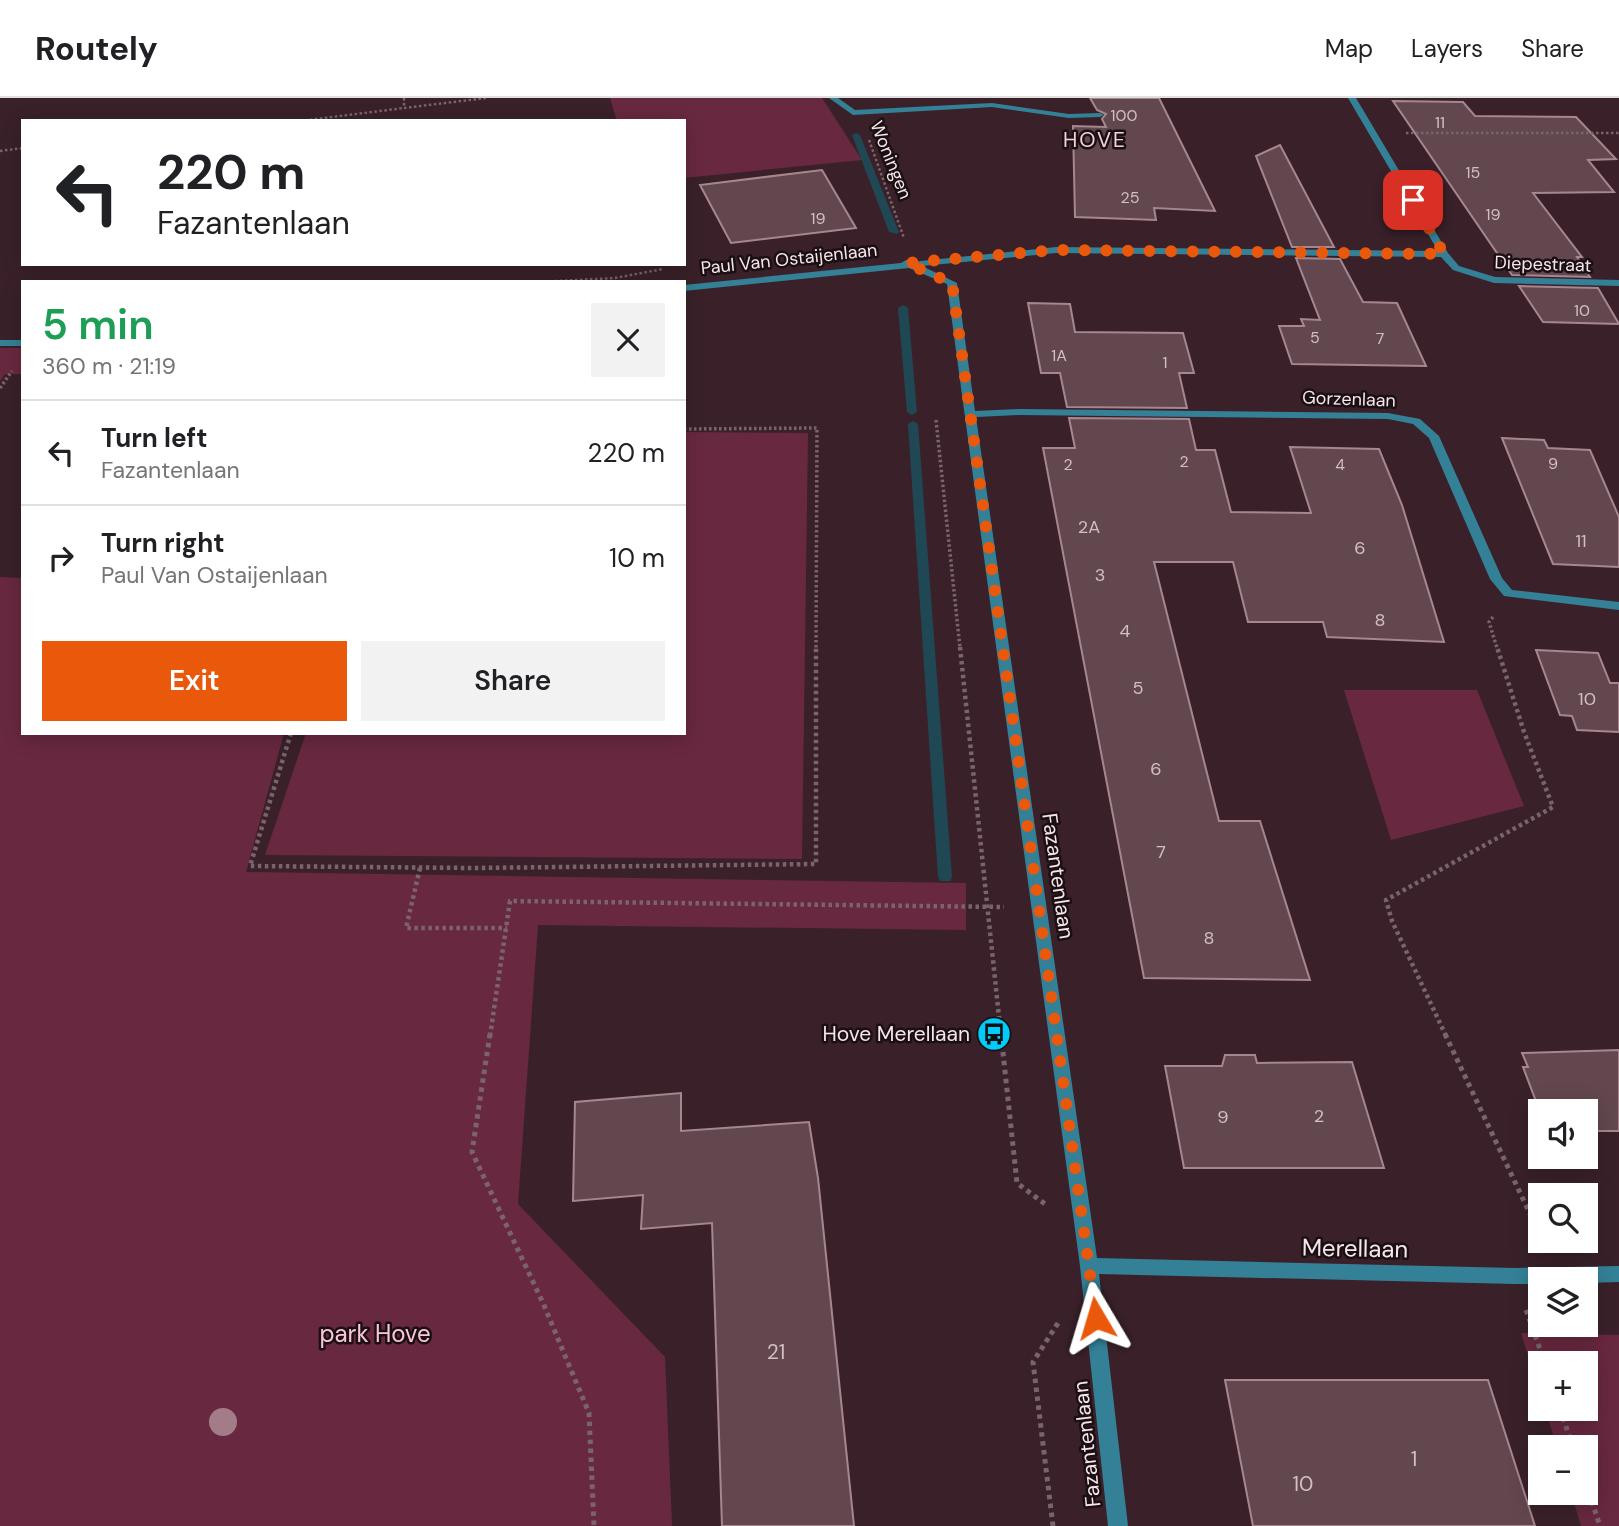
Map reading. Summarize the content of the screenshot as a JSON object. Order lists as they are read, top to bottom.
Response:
{
  "streets": {
    "street": [
      "Woningen",
      "Paul Van Ostaijenlaan",
      "Diepestraat",
      "Gorzenlaan",
      "Fazantenlaan",
      "Merellaan"
    ]
  },
  "crossings": [
    ["Paul Van Ostaijenlaan", "Diepestraat"],
    ["Paul Van Ostaijenlaan", "Fazantenlaan"],
    ["Gorzenlaan", "Fazantenlaan"],
    ["Fazantenlaan", "Merellaan"]
  ],
  "districts": ["HOVE"],
  "parks": ["park Hove"],
  "places": {
    "bus stop": ["Hove Merellaan"]
  },
  "house_numbers": [
    "100",
    "11",
    "15",
    "25",
    "19",
    "19",
    "10",
    "5",
    "7",
    "1A",
    "1",
    "2",
    "9",
    "2",
    "4",
    "2A",
    "11",
    "6",
    "3",
    "8",
    "4",
    "5",
    "10",
    "6",
    "7",
    "8",
    "2",
    "9",
    "21",
    "1",
    "10"
  ],
  "page": {
    "header": "Routely",
    "nav": ["Map", "Layers", "Share"],
    "turn": ["220 m", "Fazantenlaan"],
    "heading": ["5 min", "360 m · 21:19"],
    "list": [
      {
        "name": "Turn left",
        "note": "Fazantenlaan",
        "value": "220 m"
      },
      {
        "name": "Turn right",
        "note": "Paul Van Ostaijenlaan",
        "value": "10 m"
      }
    ],
    "buttons": ["Exit", "Share"],
    "map_buttons": ["+", "−"]
  }
}
